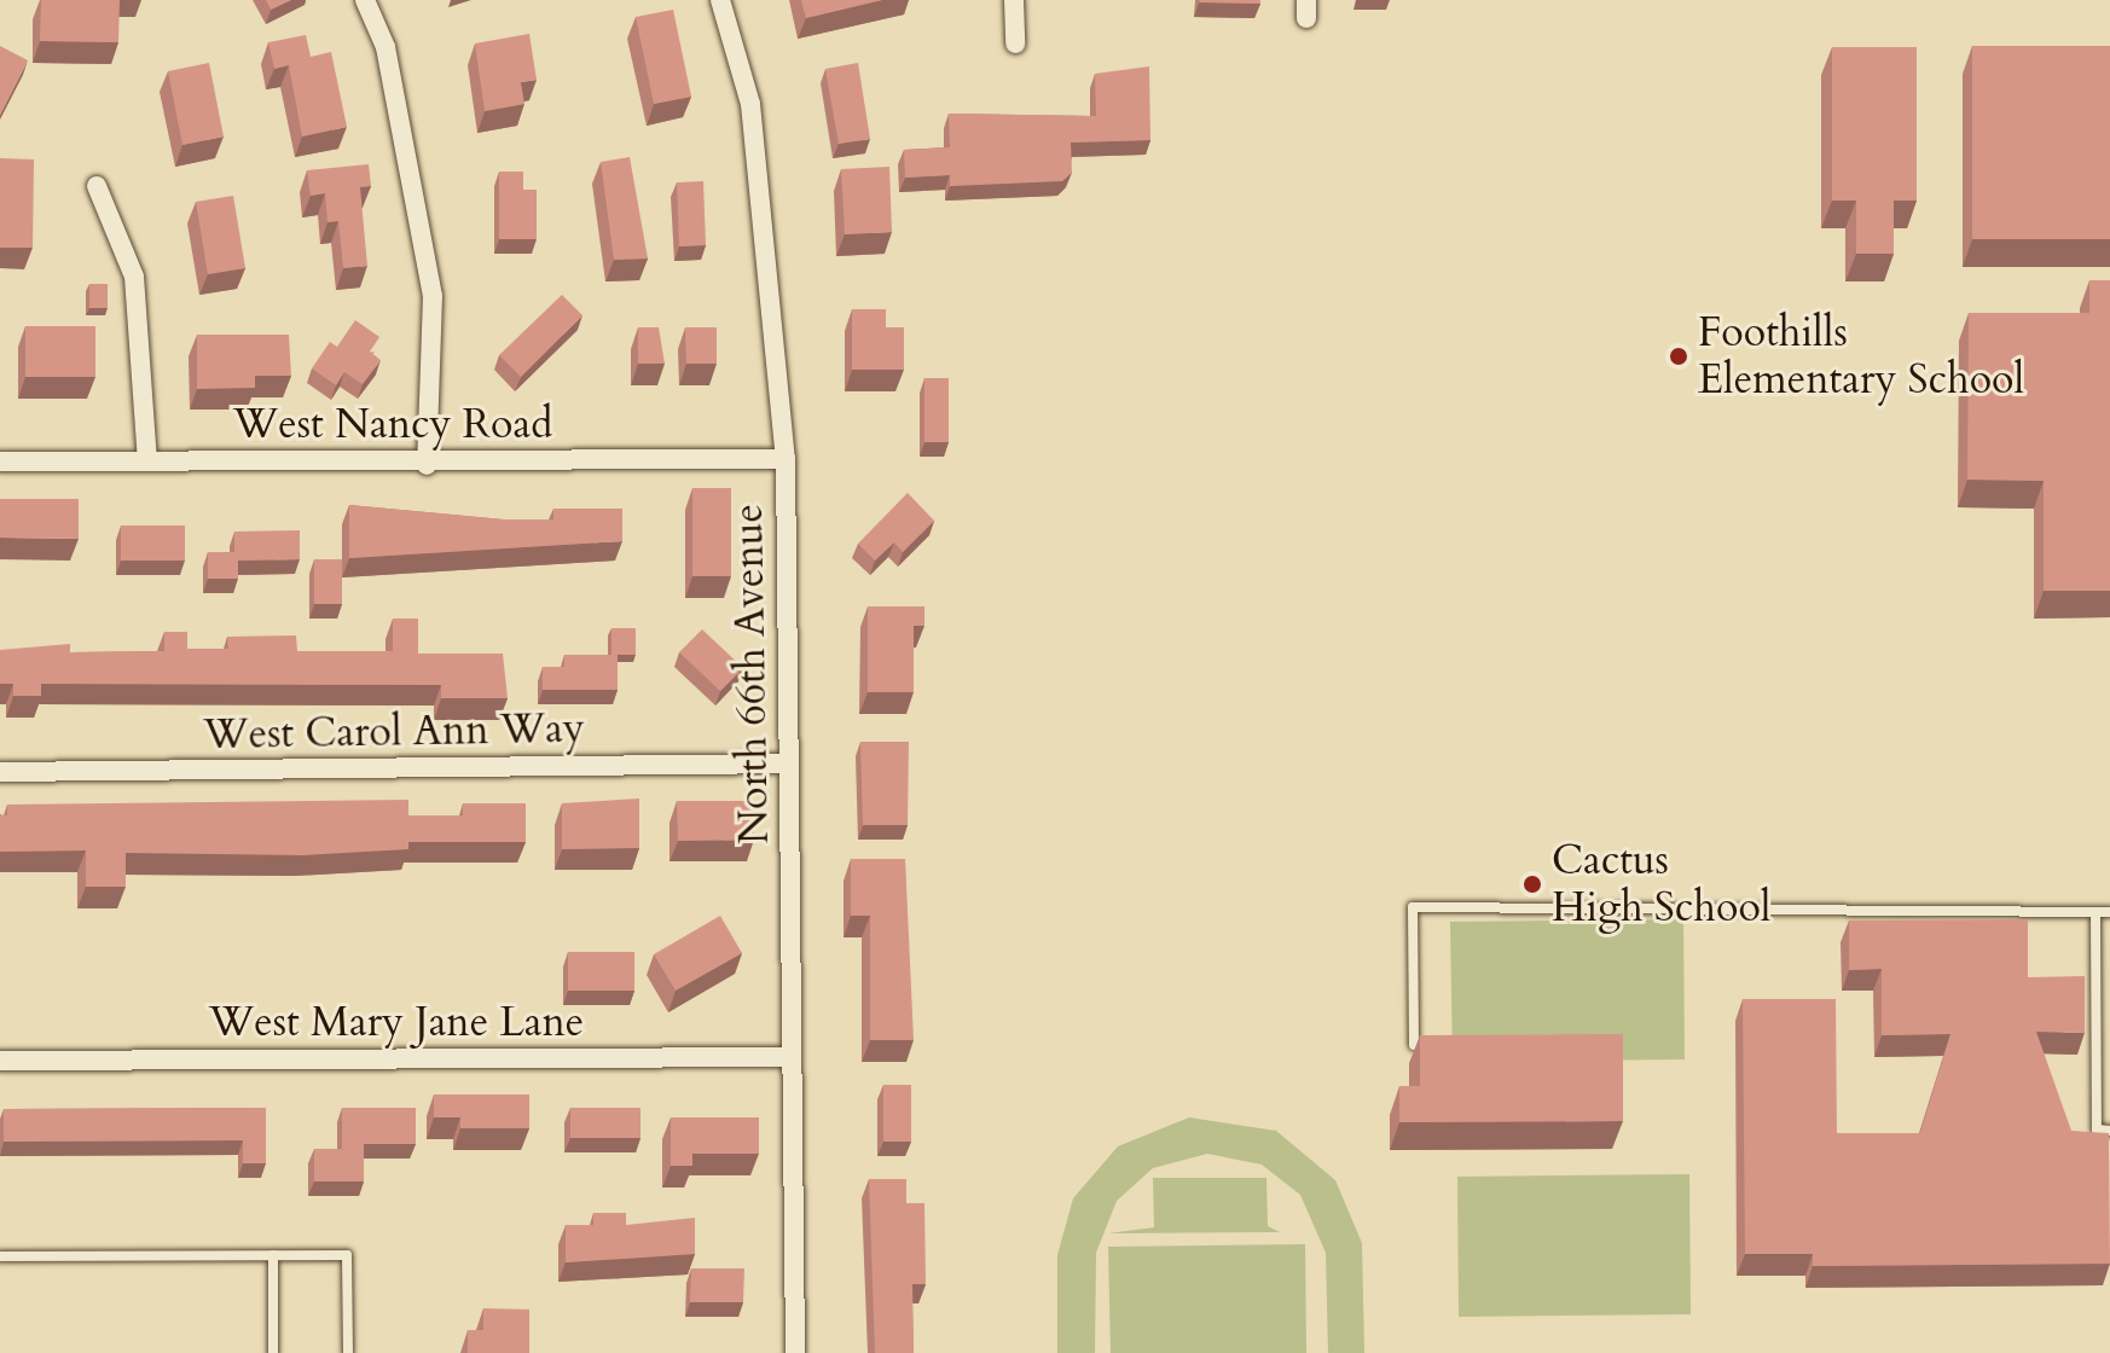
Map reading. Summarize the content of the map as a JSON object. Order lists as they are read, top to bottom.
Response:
{
  "streets": {
    "street": [
      "West Nancy Road",
      "North 66th Avenue",
      "West Carol Ann Way",
      "West Mary Jane Lane"
    ]
  },
  "crossings": [
    ["West Nancy Road", "North 66th Avenue"],
    ["North 66th Avenue", "West Carol Ann Way"],
    ["North 66th Avenue", "West Mary Jane Lane"]
  ],
  "places": ["Foothills Elementary School", "Cactus High School"]
}
